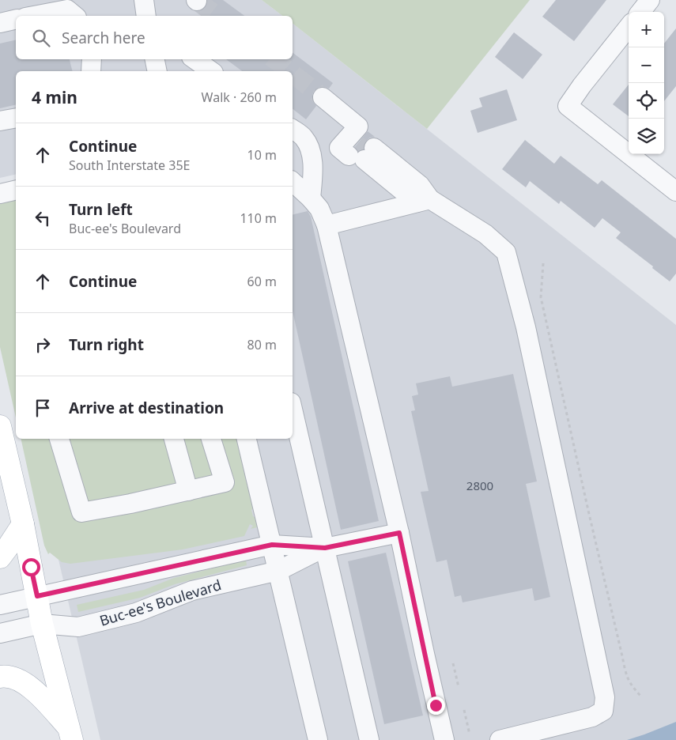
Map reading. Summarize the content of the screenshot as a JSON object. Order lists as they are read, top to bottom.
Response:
{
  "streets": {
    "street": ["Buc-ee's Boulevard"]
  },
  "house_numbers": ["2800"],
  "page": {
    "map_buttons": ["+", "−"],
    "search": "Search here",
    "heading": ["4 min", "Walk · 260 m"],
    "list": [
      ["Continue", "South Interstate 35E", "10 m"],
      ["Turn left", "Buc-ee's Boulevard", "110 m"],
      ["Continue", "60 m"],
      ["Turn right", "80 m"],
      "Arrive at destination"
    ]
  }
}
